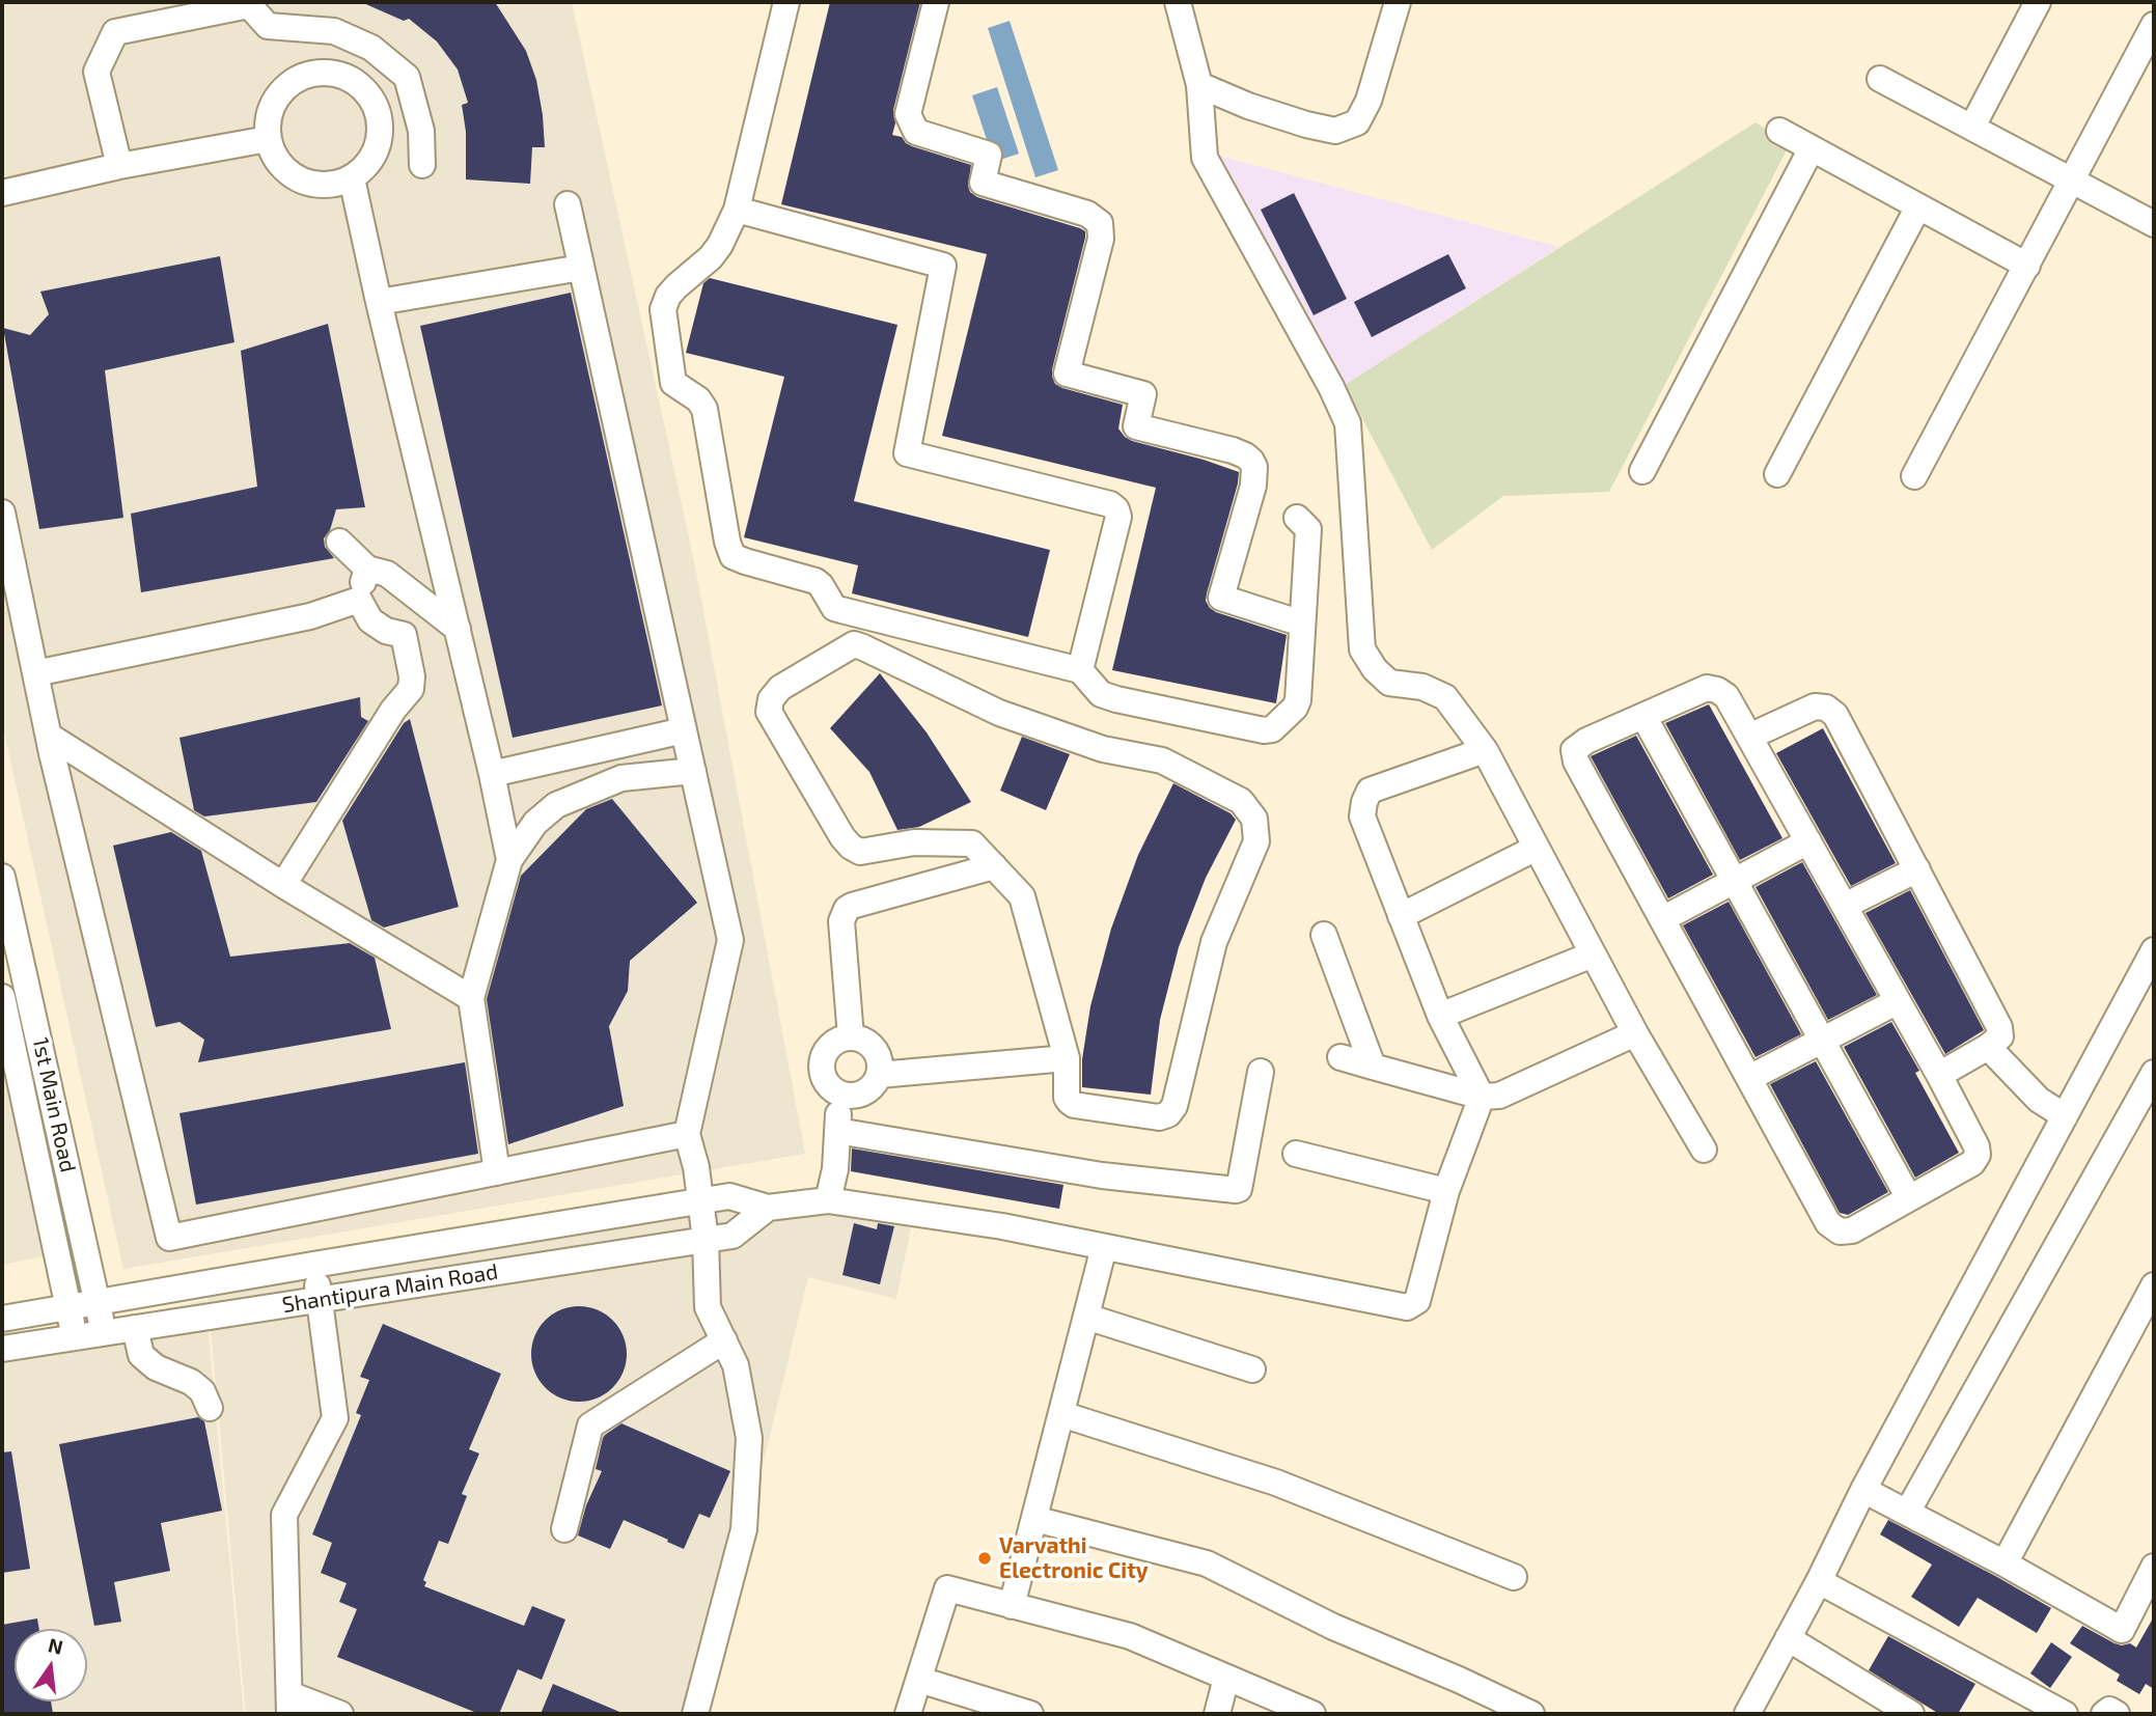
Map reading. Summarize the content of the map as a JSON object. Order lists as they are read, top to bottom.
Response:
{
  "streets": {
    "street": ["1st Main Road", "Shantipura Main Road"]
  },
  "crossings": [
    ["1st Main Road", "Shantipura Main Road"]
  ],
  "places": ["Varvathi Electronic City"],
  "north": "top"
}
